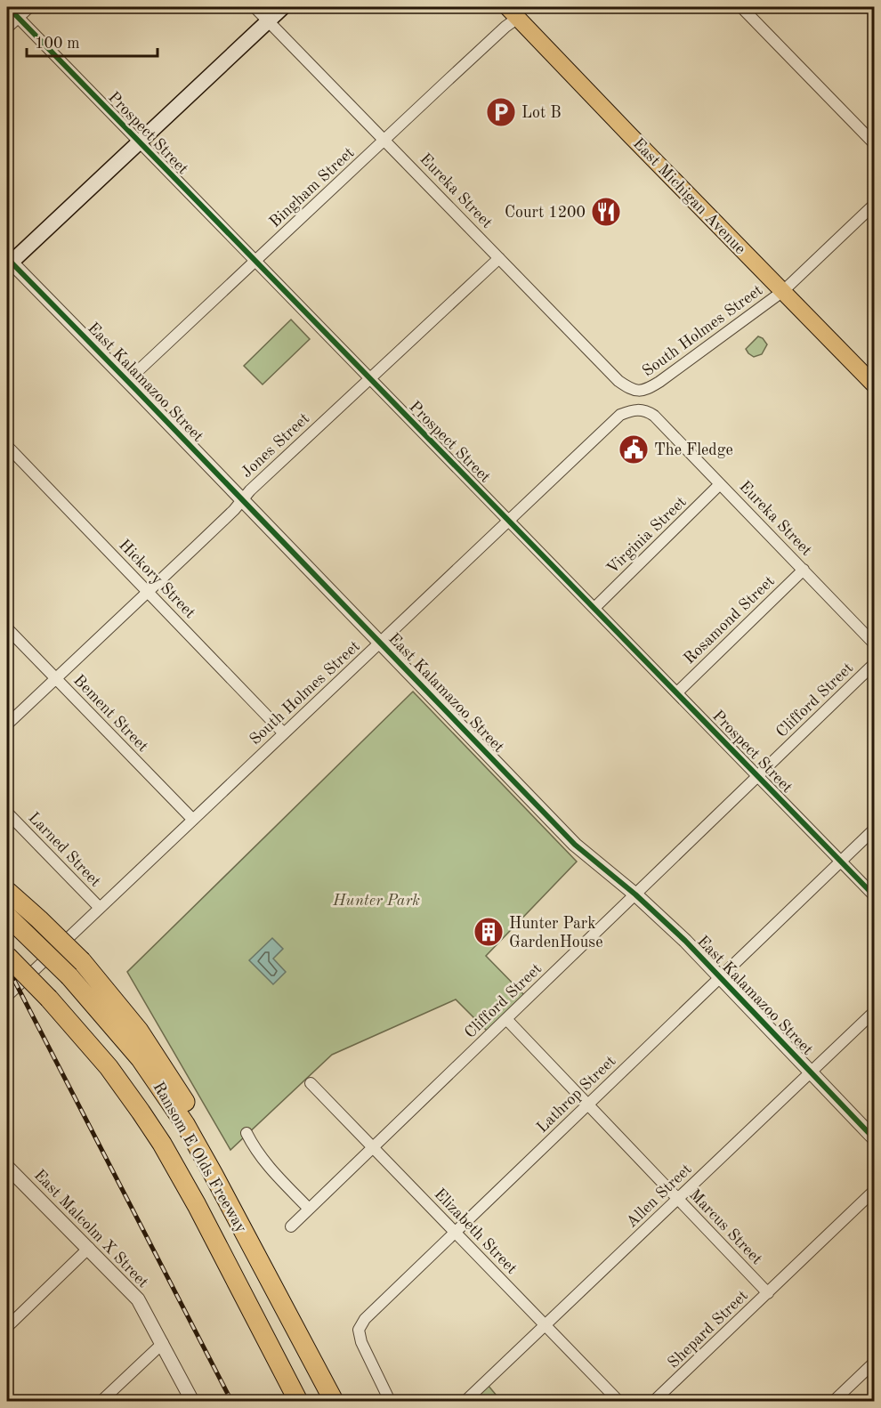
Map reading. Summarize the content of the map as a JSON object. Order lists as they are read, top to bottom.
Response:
{
  "streets": {
    "highway": ["Ransom E Olds Freeway"],
    "main road": ["East Michigan Avenue"],
    "street": [
      "Prospect Street",
      "Bingham Street",
      "Eureka Street",
      "South Holmes Street",
      "East Kalamazoo Street",
      "Jones Street",
      "Virginia Street",
      "Hickory Street",
      "Rosamond Street",
      "Clifford Street",
      "Bement Street",
      "Larned Street",
      "Lathrop Street",
      "Allen Street",
      "Marcus Street",
      "East Malcolm X Street",
      "Elizabeth Street",
      "Shepard Street"
    ]
  },
  "crossings": [
    ["Prospect Street", "Bingham Street"],
    ["Prospect Street", "South Holmes Street"],
    ["Prospect Street", "Jones Street"],
    ["Prospect Street", "Virginia Street"],
    ["Prospect Street", "Rosamond Street"],
    ["Prospect Street", "Clifford Street"],
    ["Prospect Street", "Lathrop Street"],
    ["Bingham Street", "Eureka Street"],
    ["Bingham Street", "East Michigan Avenue"],
    ["Bingham Street", "East Kalamazoo Street"],
    ["Eureka Street", "South Holmes Street"],
    ["Eureka Street", "Jones Street"],
    ["Eureka Street", "Virginia Street"],
    ["Eureka Street", "Rosamond Street"],
    ["East Michigan Avenue", "South Holmes Street"],
    ["South Holmes Street", "East Kalamazoo Street"],
    ["South Holmes Street", "Hickory Street"],
    ["South Holmes Street", "Bement Street"],
    ["South Holmes Street", "Larned Street"],
    ["East Kalamazoo Street", "Jones Street"],
    ["East Kalamazoo Street", "Clifford Street"],
    ["East Kalamazoo Street", "Lathrop Street"],
    ["East Kalamazoo Street", "Allen Street"],
    ["Jones Street", "Hickory Street"],
    ["Jones Street", "Bement Street"],
    ["Clifford Street", "Marcus Street"],
    ["Clifford Street", "Elizabeth Street"],
    ["Lathrop Street", "Marcus Street"],
    ["Lathrop Street", "Elizabeth Street"],
    ["Allen Street", "Marcus Street"],
    ["Allen Street", "Elizabeth Street"],
    ["Marcus Street", "Shepard Street"]
  ],
  "parks": ["Hunter Park"],
  "places": {
    "parking": ["Lot B"],
    "restaurant": ["Court 1200"],
    "public building": ["The Fledge"],
    "building": ["Hunter Park GardenHouse"]
  },
  "scale_bar": "100 m"
}
